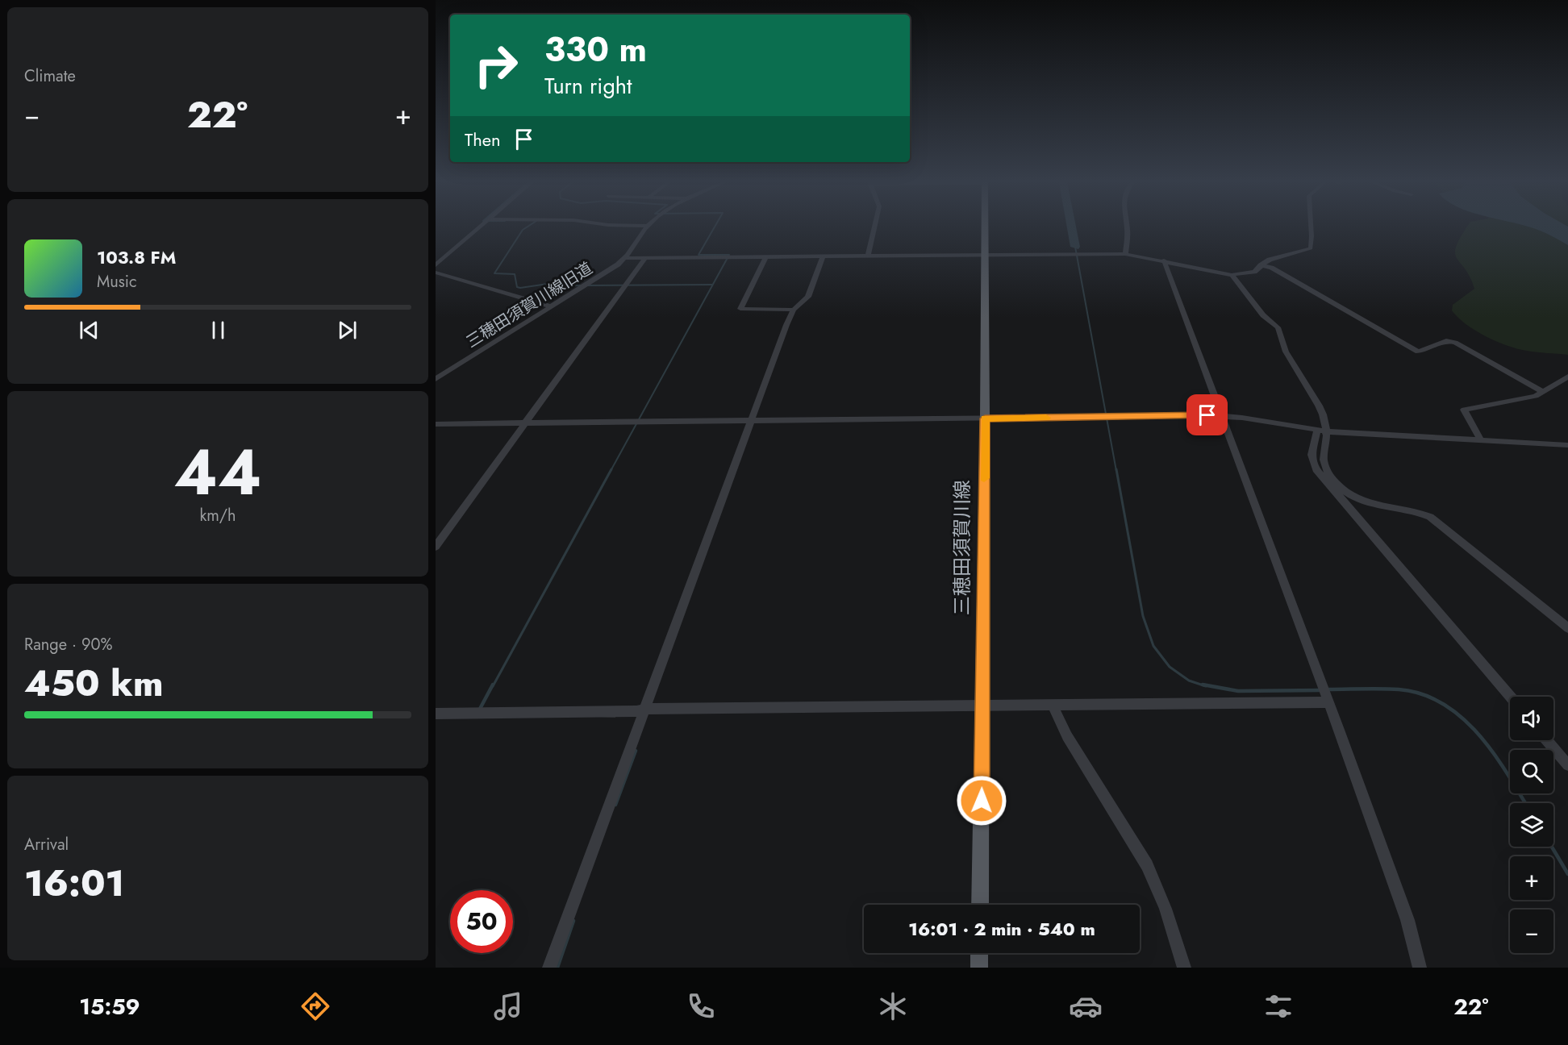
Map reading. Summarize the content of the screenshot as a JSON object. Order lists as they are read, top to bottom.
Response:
{
  "streets": {
    "main road": ["三穂田須賀川線"],
    "street": ["三穂田須賀川線旧道"]
  },
  "page": {
    "tile": [
      "Climate",
      ["44", "km/h"],
      ["Range · 90%", "450 km"],
      ["Arrival", "16:01"]
    ],
    "turn": ["330 m", "Turn right"],
    "heat": ["−", "22°", "+"],
    "then": "Then",
    "song": ["103.8 FM", "Music"],
    "map_buttons": ["+", "−"],
    "limit": "50",
    "trip": "16:01 · 2 min · 540 m",
    "tabs": ["15:59", "22°"]
  }
}
